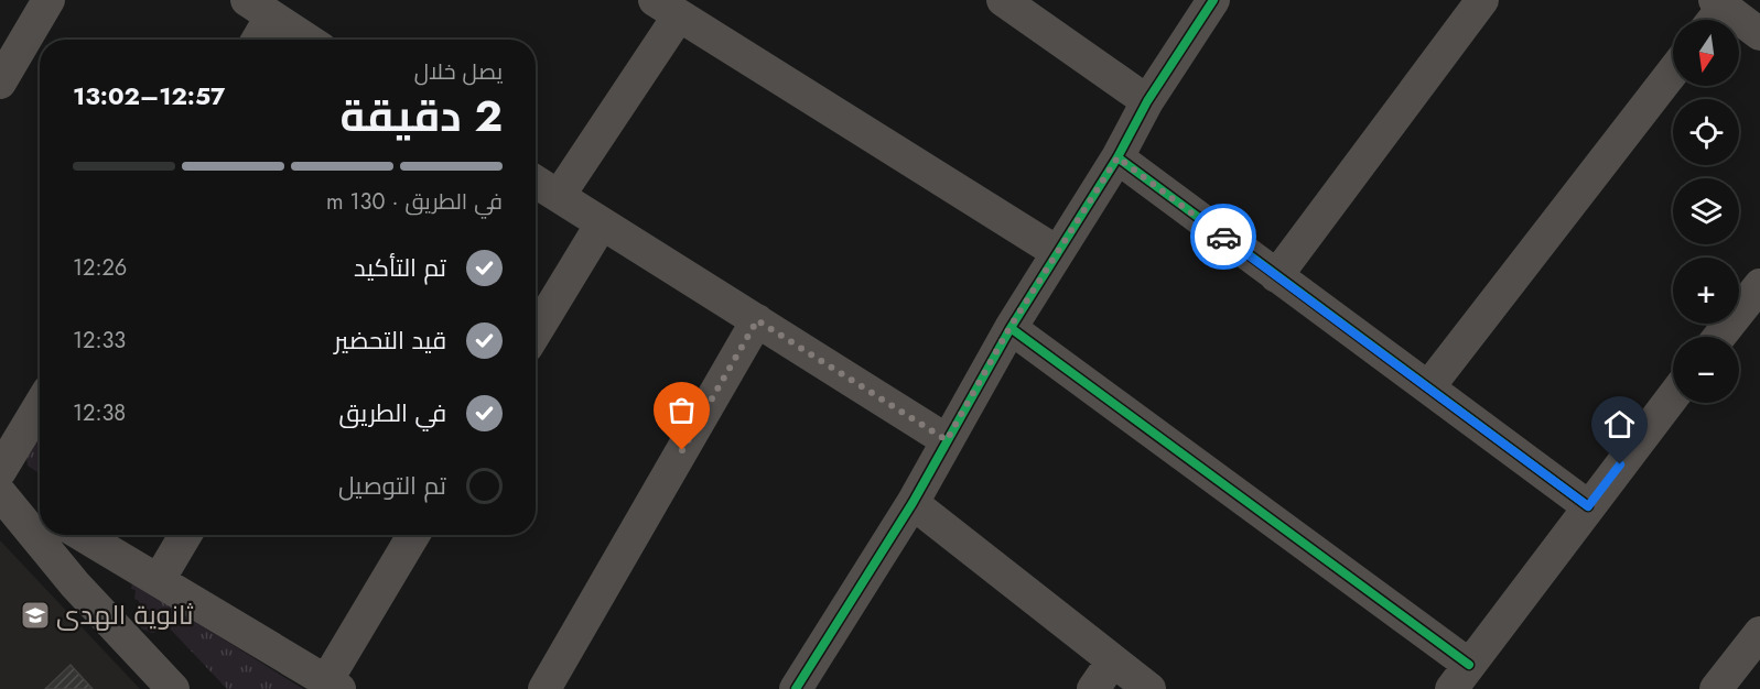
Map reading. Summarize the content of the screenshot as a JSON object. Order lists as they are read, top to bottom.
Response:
{
  "places": {
    "school or university": ["ثانوية الهدى"]
  },
  "north": "bottom",
  "page": {
    "map_buttons": ["+", "−"],
    "heading": ["2 دقيقة", "يصل خلال", "12:57–13:02"],
    "bar": "في الطريق · 130 m",
    "list": [
      ["تم التأكيد", "12:26"],
      ["قيد التحضير", "12:33"],
      ["في الطريق", "12:38"],
      "تم التوصيل"
    ]
  }
}
